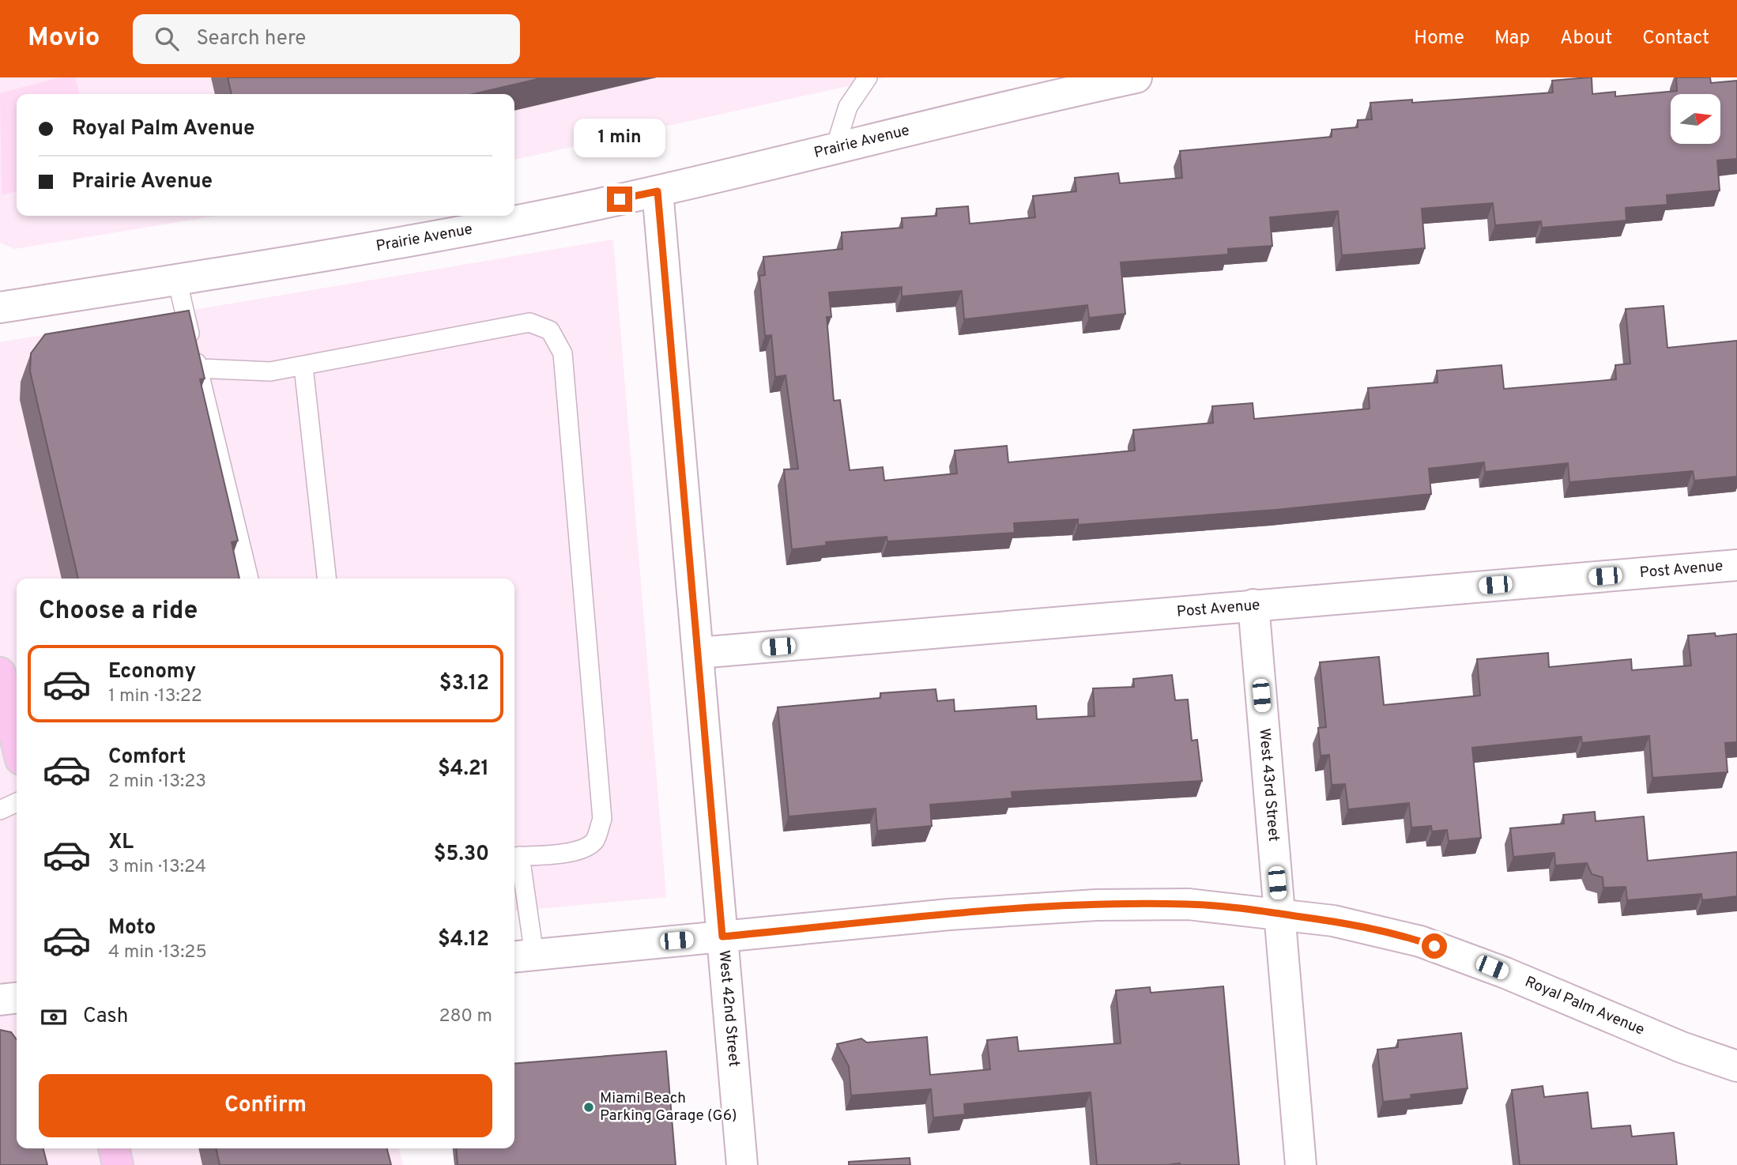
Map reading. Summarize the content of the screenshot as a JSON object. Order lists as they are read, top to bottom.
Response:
{
  "streets": {
    "street": [
      "Prairie Avenue",
      "Post Avenue",
      "West 43rd Street",
      "Royal Palm Avenue",
      "West 42nd Street"
    ]
  },
  "crossings": [
    ["Prairie Avenue", "West 42nd Street"],
    ["Post Avenue", "West 43rd Street"],
    ["Post Avenue", "West 42nd Street"],
    ["West 43rd Street", "Royal Palm Avenue"],
    ["Royal Palm Avenue", "West 42nd Street"]
  ],
  "places": ["Miami Beach Parking Garage (G6)"],
  "north": "right",
  "page": {
    "header": "Movio",
    "search": "Search here",
    "nav": [
      "Home",
      "Map",
      "About",
      "Contact"
    ],
    "banner": ["Royal Palm Avenue", "Prairie Avenue"],
    "bubble": "1 min",
    "heading": "Choose a ride",
    "list": [
      {
        "name": "Economy",
        "note": "1 min · 13:22",
        "value": "$3.12"
      },
      {
        "name": "Comfort",
        "note": "2 min · 13:23",
        "value": "$4.21"
      },
      {
        "name": "XL",
        "note": "3 min · 13:24",
        "value": "$5.30"
      },
      {
        "name": "Moto",
        "note": "4 min · 13:25",
        "value": "$4.12"
      }
    ],
    "pay": ["Cash", "280 m"],
    "buttons": "Confirm"
  }
}
